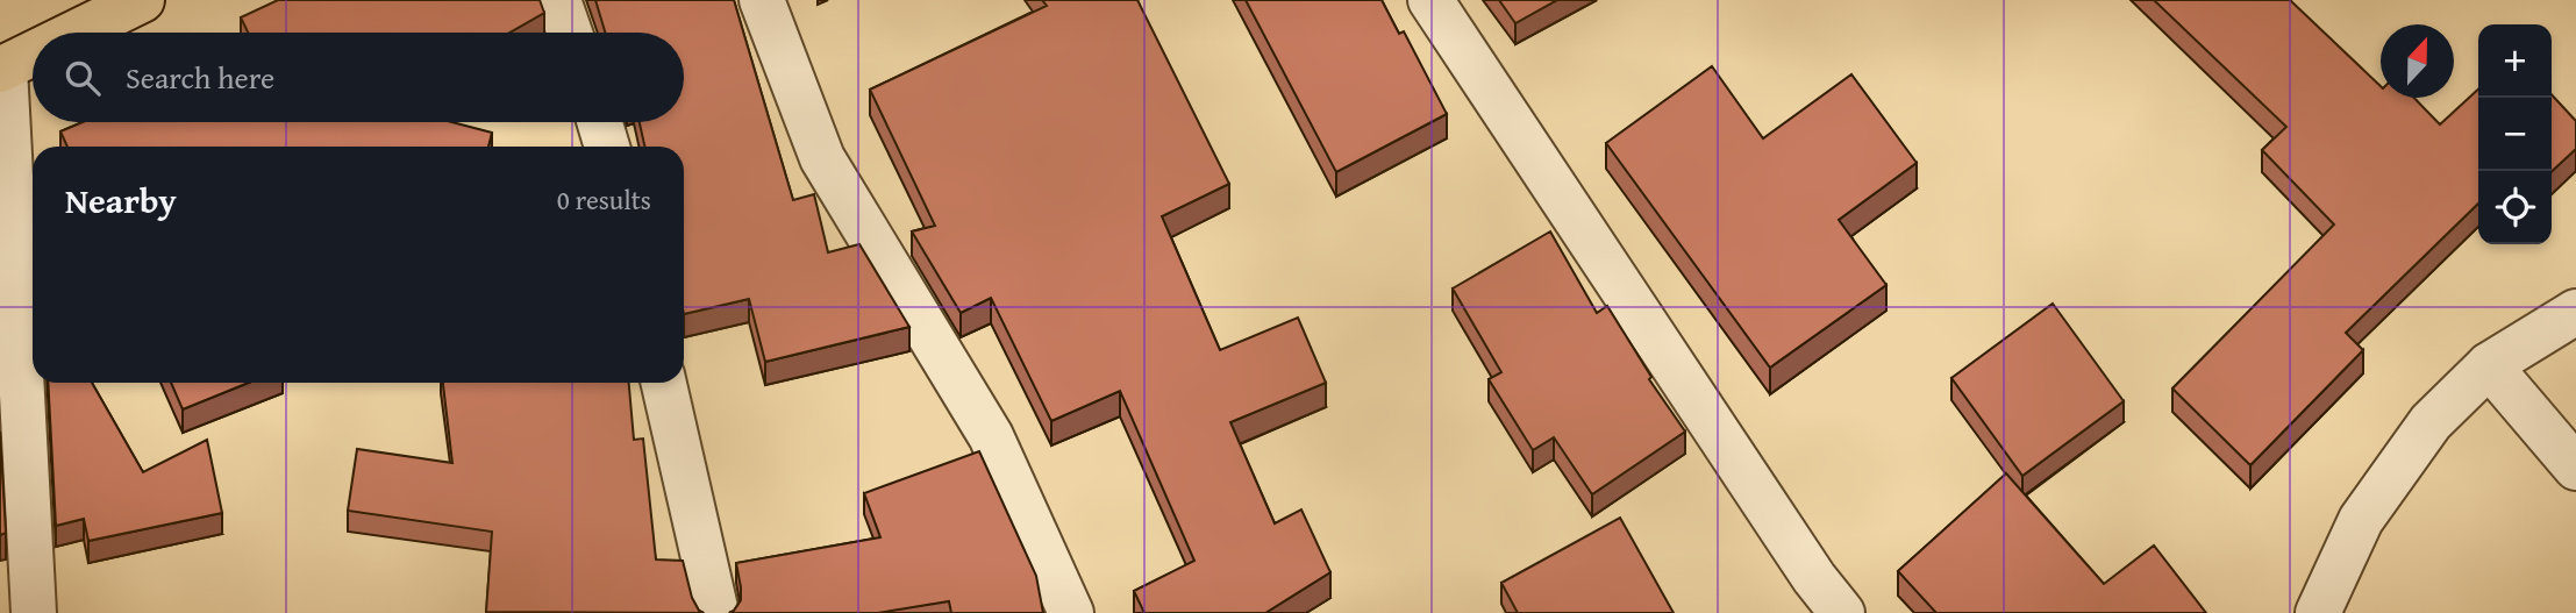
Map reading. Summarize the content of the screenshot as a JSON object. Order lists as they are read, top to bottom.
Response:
{
  "north": "top",
  "page": {
    "map_buttons": ["+", "−"],
    "search": "Search here",
    "heading": ["Nearby", "0 results"]
  }
}
